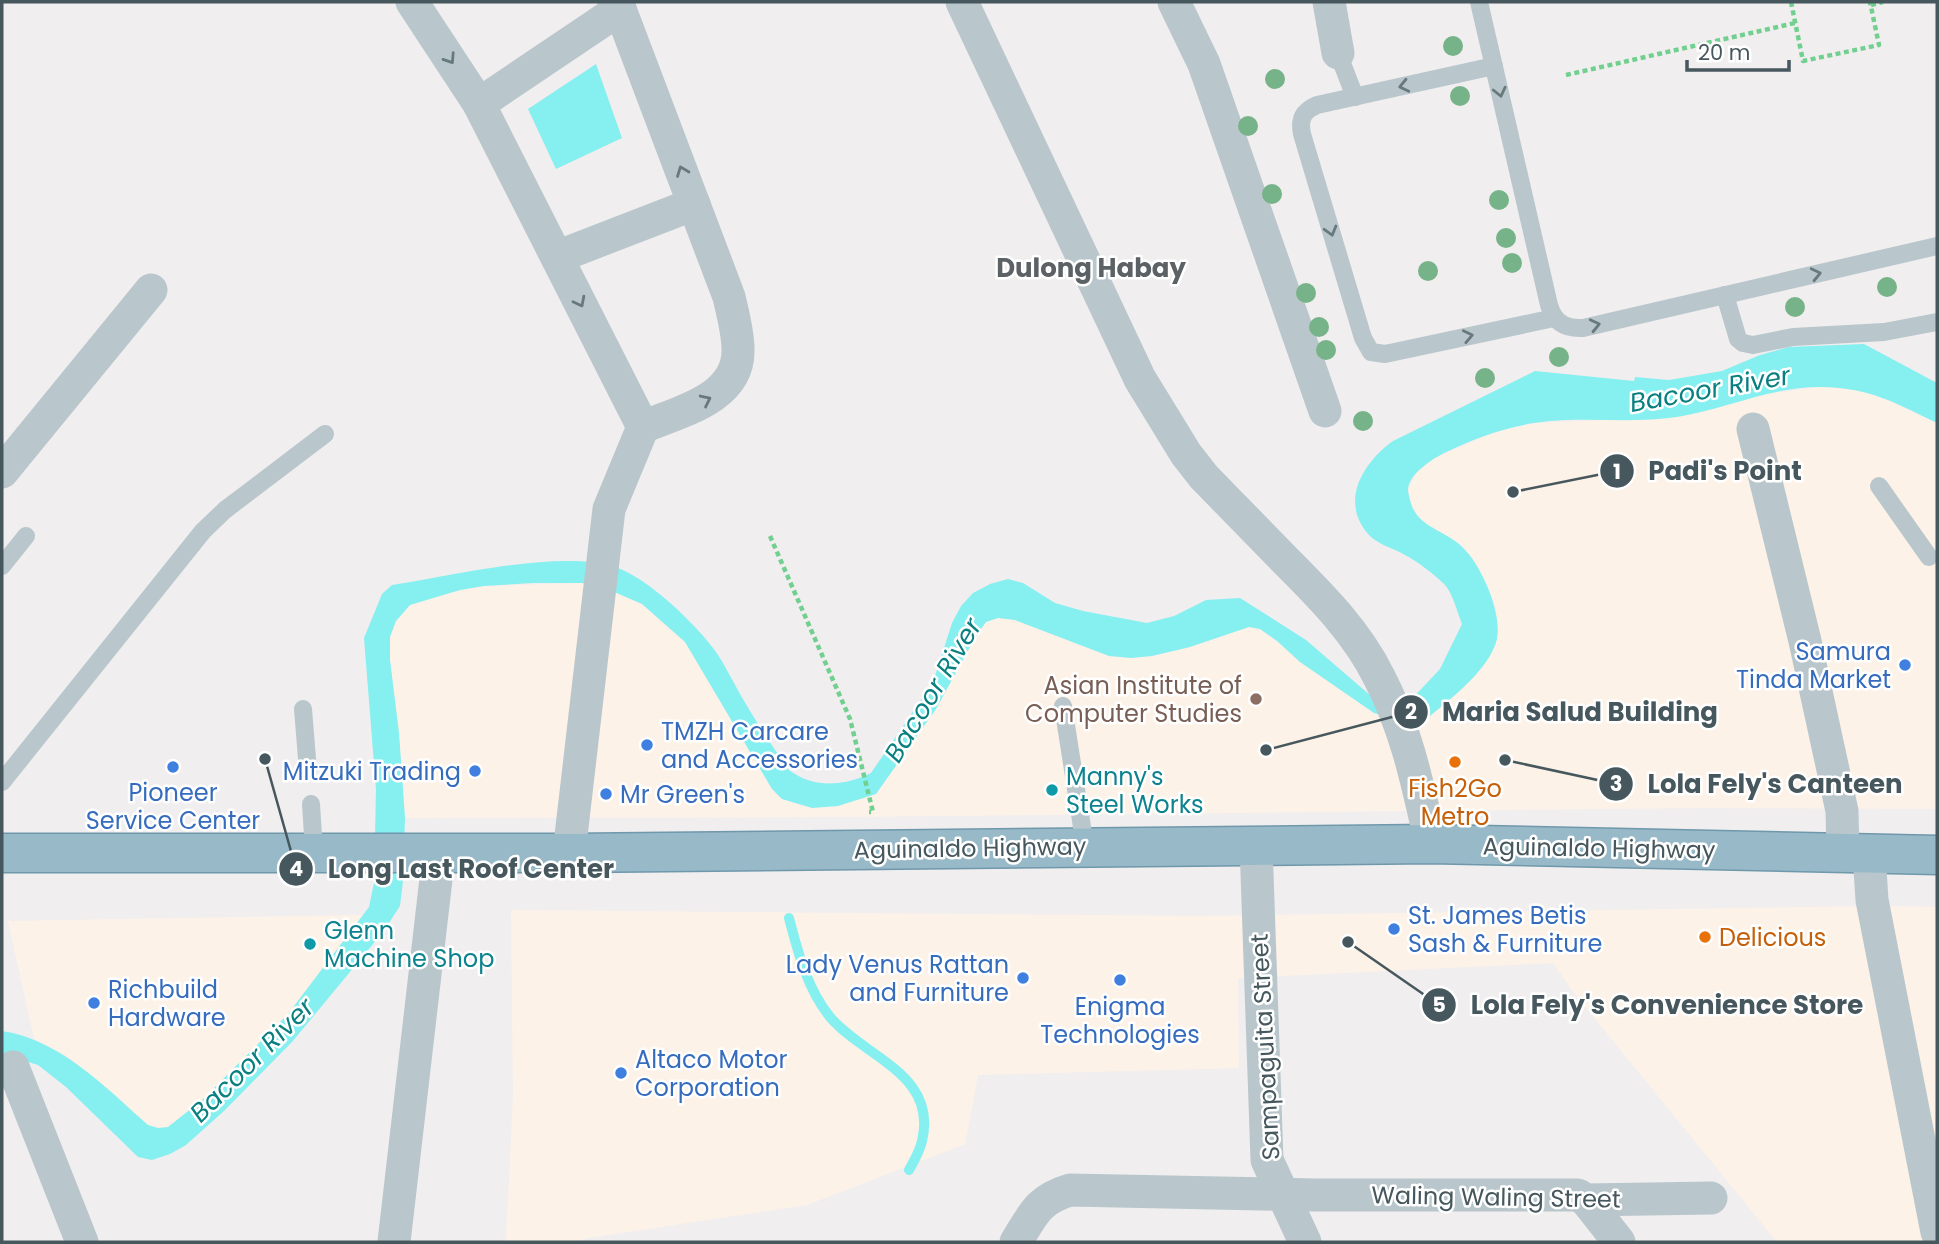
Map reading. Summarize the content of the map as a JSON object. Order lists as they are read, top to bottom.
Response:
{
  "streets": {
    "highway": ["Aguinaldo Highway"],
    "street": ["Sampaguita Street", "Waling Waling Street"]
  },
  "crossings": [
    ["Aguinaldo Highway", "Sampaguita Street"],
    ["Sampaguita Street", "Waling Waling Street"]
  ],
  "districts": ["Dulong Habay"],
  "water": ["Bacoor River"],
  "places": [
    "Padi's Point",
    "Samura Tinda Market",
    "Asian Institute of Computer Studies",
    "TMZH Carcare and Accessories",
    "Maria Salud Building",
    "Long Last Roof Center",
    "Lola Fely's Canteen",
    "Fish2Go Metro",
    "Pioneer Service Center",
    "Mitzuki Trading",
    "Manny's Steel Works",
    "Mr Green's",
    "St. James Betis Sash & Furniture",
    "Delicious",
    "Lola Fely's Convenience Store",
    "Glenn Machine Shop",
    "Lady Venus Rattan and Furniture",
    "Enigma Technologies",
    "Richbuild Hardware",
    "Altaco Motor Corporation"
  ],
  "scale_bar": "20 m"
}
